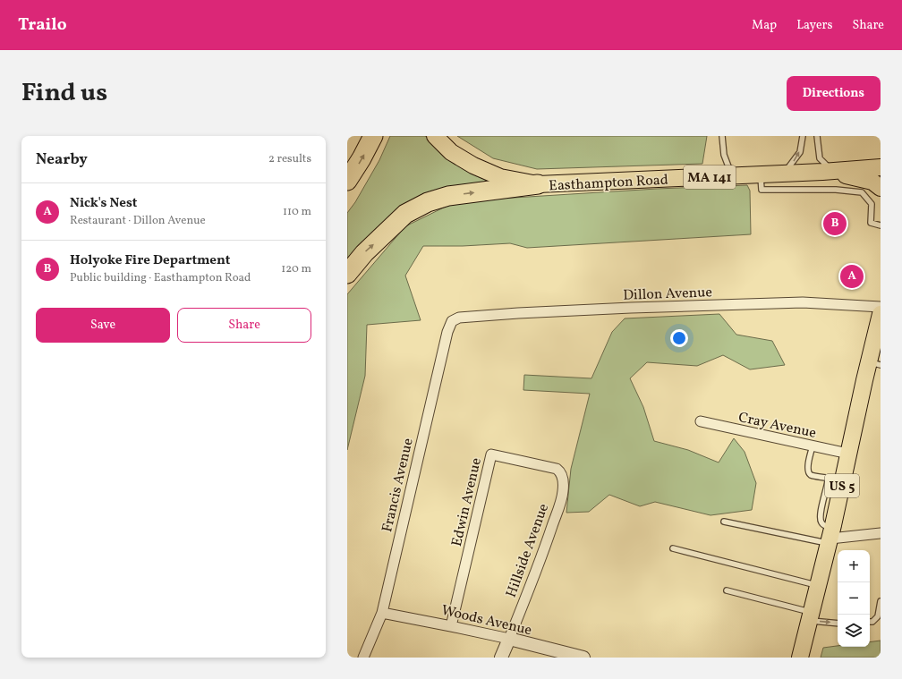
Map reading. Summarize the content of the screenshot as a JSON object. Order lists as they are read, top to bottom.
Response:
{
  "streets": {
    "main road": ["MA 141", "Easthampton Road", "US 5"],
    "street": [
      "Dillon Avenue",
      "Cray Avenue",
      "Francis Avenue",
      "Edwin Avenue",
      "Hillside Avenue",
      "Woods Avenue"
    ]
  },
  "crossings": [
    ["Dillon Avenue", "Francis Avenue"],
    ["Cray Avenue", "US 5"],
    ["Francis Avenue", "Woods Avenue"],
    ["Edwin Avenue", "Hillside Avenue"],
    ["Edwin Avenue", "Woods Avenue"],
    ["Hillside Avenue", "Woods Avenue"]
  ],
  "page": {
    "header": "Trailo",
    "nav": ["Map", "Layers", "Share"],
    "title": "Find us",
    "buttons": [
      "Directions",
      ["Save", "Share"]
    ],
    "heading": ["Nearby", "2 results"],
    "list": [
      {
        "mark": "A",
        "name": "Nick's Nest",
        "note": "Restaurant · Dillon Avenue",
        "value": "110 m"
      },
      {
        "mark": "B",
        "name": "Holyoke Fire Department",
        "note": "Public building · Easthampton Road",
        "value": "120 m"
      }
    ],
    "pins": ["B", "A"],
    "map_buttons": ["+", "−"]
  }
}
